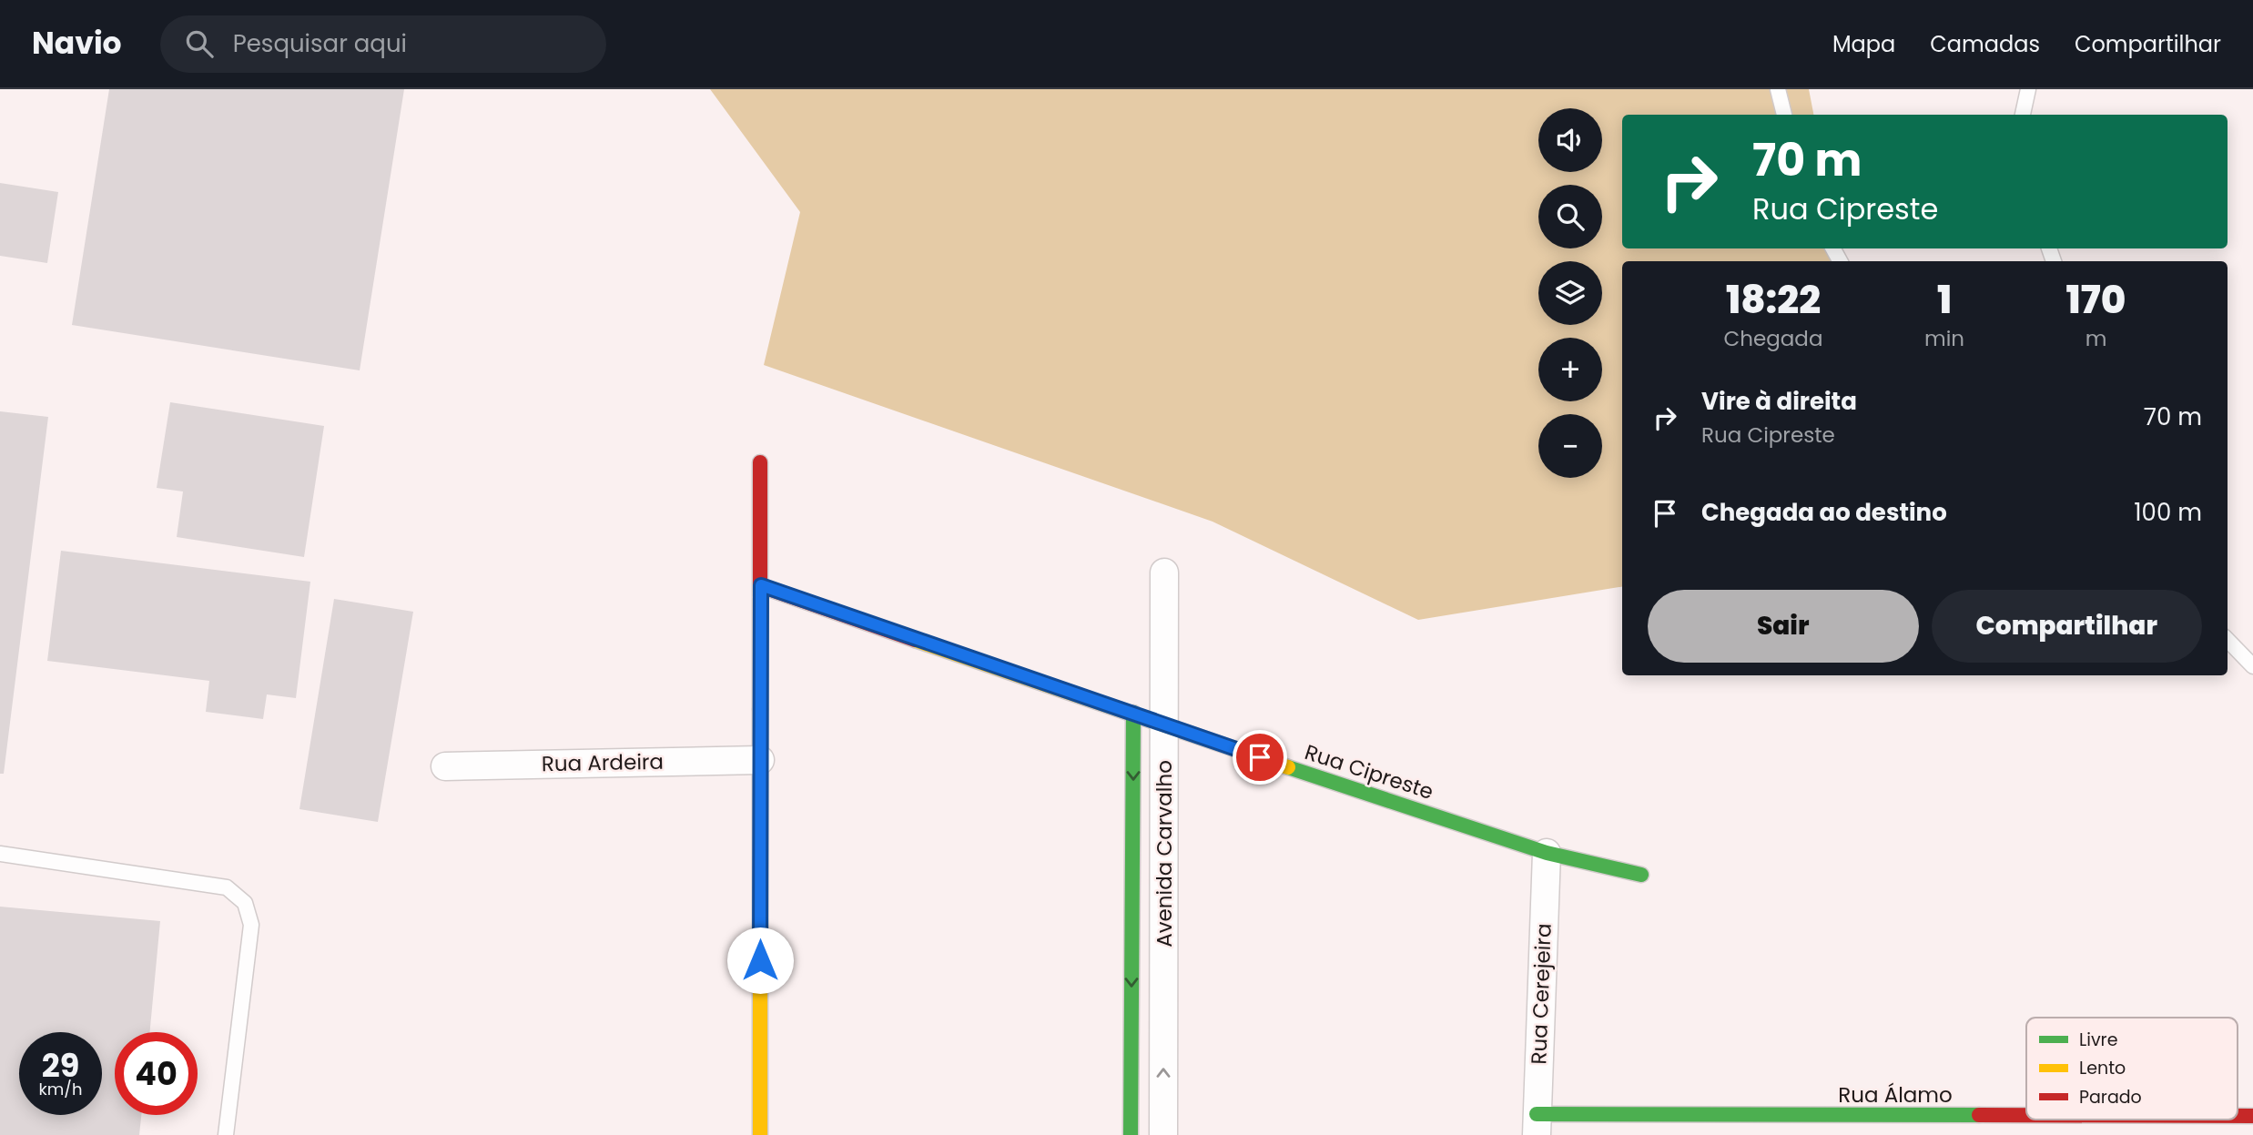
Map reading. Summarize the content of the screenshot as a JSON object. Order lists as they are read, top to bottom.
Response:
{
  "streets": {
    "street": [
      "Rua Ardeira",
      "Rua Cipreste",
      "Avenida Carvalho",
      "Rua Cerejeira",
      "Rua Álamo"
    ]
  },
  "crossings": [
    ["Rua Cipreste", "Avenida Carvalho"],
    ["Rua Cipreste", "Rua Cerejeira"],
    ["Rua Cerejeira", "Rua Álamo"]
  ],
  "legend": ["Livre", "Lento", "Parado"],
  "page": {
    "header": "Navio",
    "search": "Pesquisar aqui",
    "nav": ["Mapa", "Camadas", "Compartilhar"],
    "map_buttons": ["+", "−"],
    "turn": ["70 m", "Rua Cipreste"],
    "eta": [
      "18:22",
      "Chegada",
      "1",
      "min",
      "170",
      "m"
    ],
    "list": [
      {
        "name": "Vire à direita",
        "note": "Rua Cipreste",
        "value": "70 m"
      },
      {
        "name": "Chegada ao destino",
        "value": "100 m"
      }
    ],
    "buttons": ["Sair", "Compartilhar"],
    "speed": "29 km/h",
    "limit": "40"
  }
}
